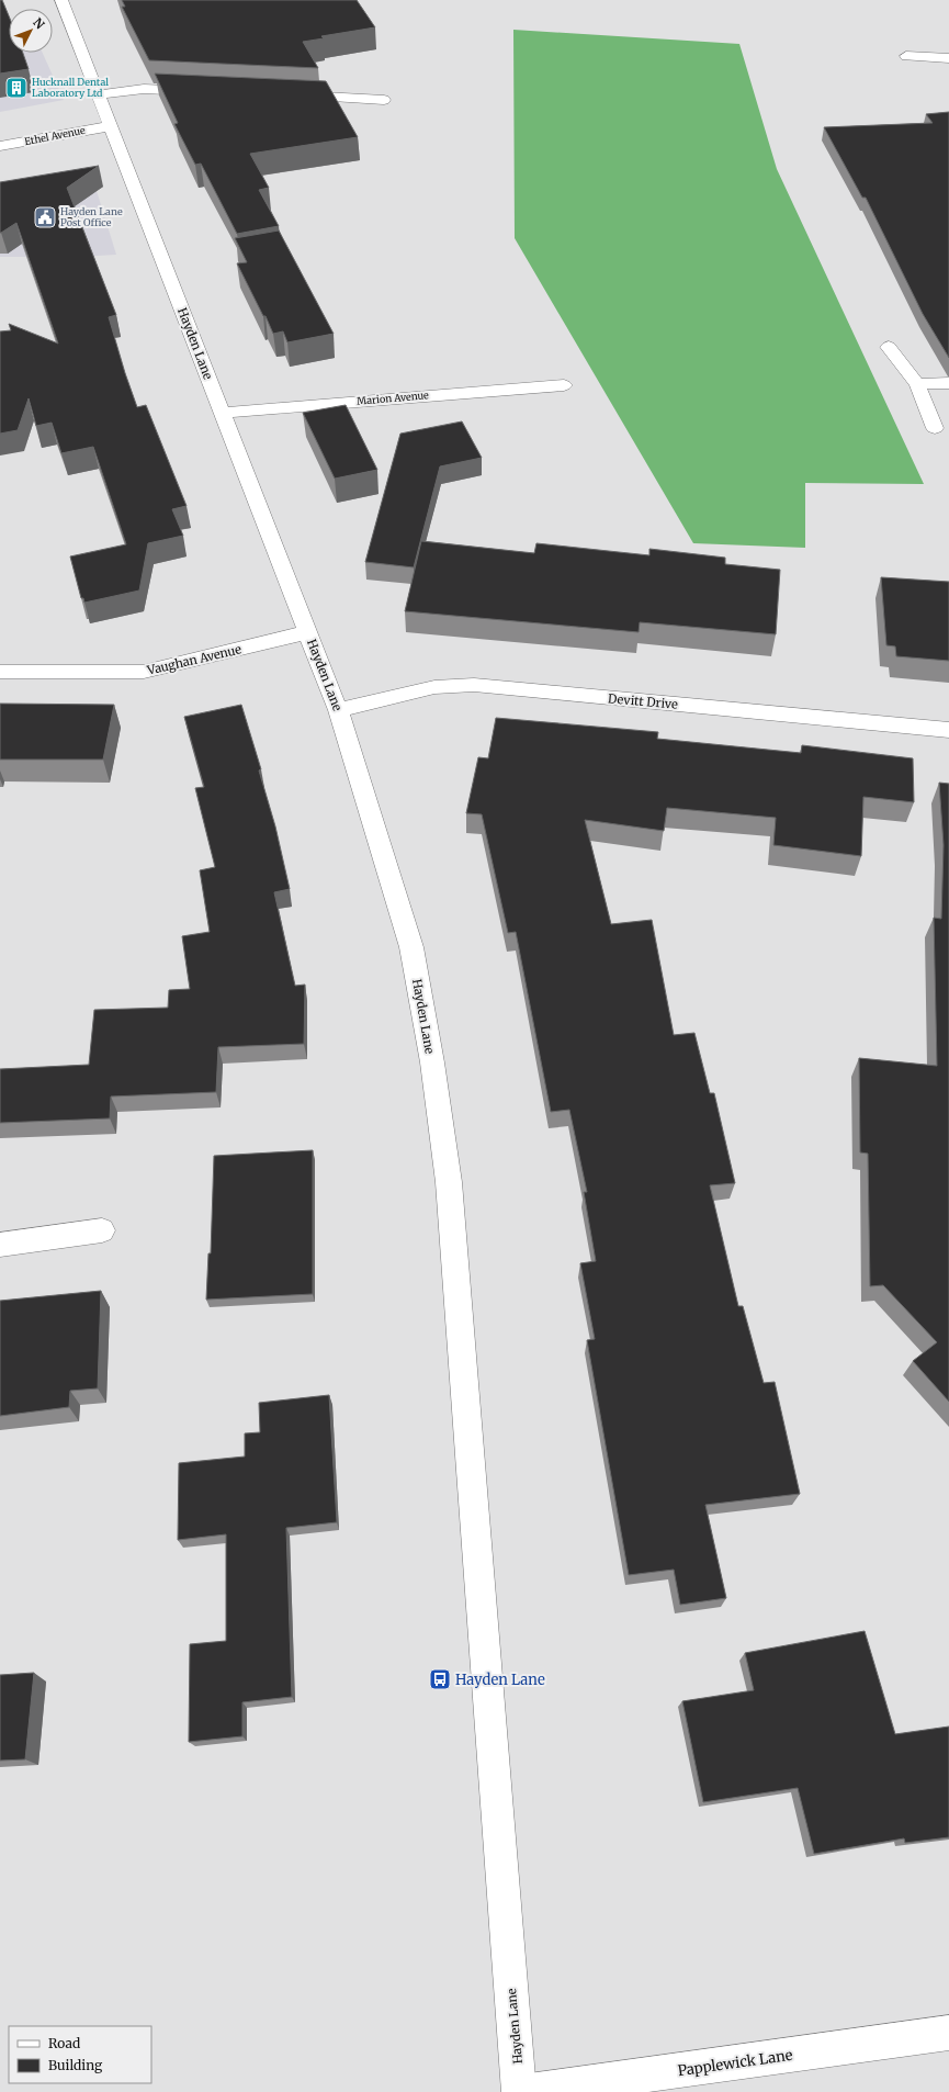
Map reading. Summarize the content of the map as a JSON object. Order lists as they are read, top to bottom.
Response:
{
  "streets": {
    "street": [
      "Ethel Avenue",
      "Hayden Lane",
      "Marion Avenue",
      "Vaughan Avenue",
      "Devitt Drive",
      "Papplewick Lane"
    ]
  },
  "crossings": [
    ["Ethel Avenue", "Hayden Lane"],
    ["Hayden Lane", "Marion Avenue"],
    ["Hayden Lane", "Vaughan Avenue"],
    ["Hayden Lane", "Devitt Drive"],
    ["Hayden Lane", "Papplewick Lane"]
  ],
  "places": {
    "building": ["Hucknall Dental Laboratory Ltd"],
    "public building": ["Hayden Lane Post Office"],
    "bus stop": ["Hayden Lane"]
  },
  "legend": ["Road", "Building"],
  "north": "top right"
}
